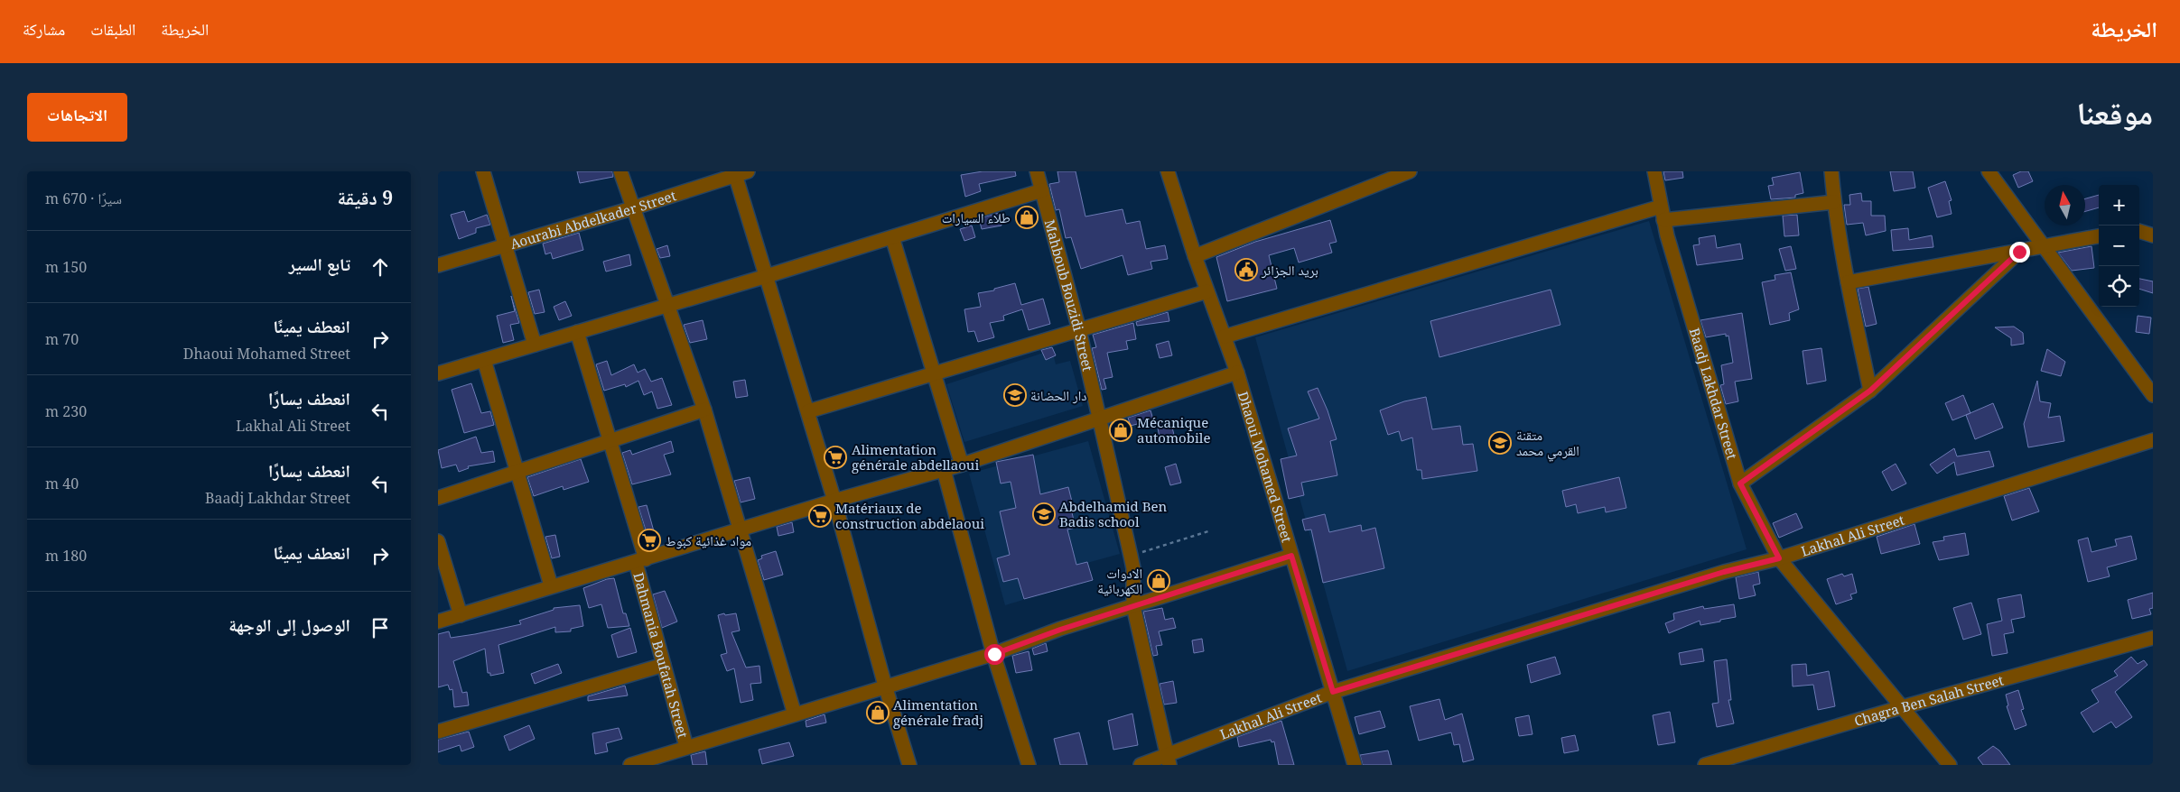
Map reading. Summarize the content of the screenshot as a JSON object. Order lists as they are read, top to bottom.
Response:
{
  "streets": {
    "street": [
      "Aourabi Abdelkader Street",
      "Mahboub Bouzidi Street",
      "Baadj Lakhdar Street",
      "Dhaoui Mohamed Street",
      "Lakhal Ali Street",
      "Dahmania Boufatah Street",
      "Chagra Ben Salah Street"
    ]
  },
  "crossings": [
    ["Mahboub Bouzidi Street", "Lakhal Ali Street"],
    ["Baadj Lakhdar Street", "Lakhal Ali Street"],
    ["Baadj Lakhdar Street", "Chagra Ben Salah Street"],
    ["Dhaoui Mohamed Street", "Lakhal Ali Street"]
  ],
  "places": {
    "shop": [
      "طلاء السيارات",
      "Mécanique automobile",
      "الادوات الكهربائية",
      "Alimentation générale fradj"
    ],
    "public building": ["بريد الجزائر"],
    "school or university": ["دار الحضانة", "متقنة القرمي محمد", "Abdelhamid Ben Badis school"],
    "supermarket": ["Alimentation générale abdellaoui", "Matériaux de construction abdelaoui", "مواد غذائية كبوط"]
  },
  "north": "top",
  "page": {
    "header": "الخريطة",
    "nav": ["الخريطة", "الطبقات", "مشاركة"],
    "title": "موقعنا",
    "buttons": "الاتجاهات",
    "heading": ["9 دقيقة", "سيرًا · 670 m"],
    "map_buttons": ["+", "−"],
    "list": [
      ["تابع السير", "150 m"],
      ["انعطف يمينًا", "Dhaoui Mohamed Street", "70 m"],
      ["انعطف يسارًا", "Lakhal Ali Street", "230 m"],
      ["انعطف يسارًا", "Baadj Lakhdar Street", "40 m"],
      ["انعطف يمينًا", "180 m"],
      "الوصول إلى الوجهة"
    ]
  }
}
